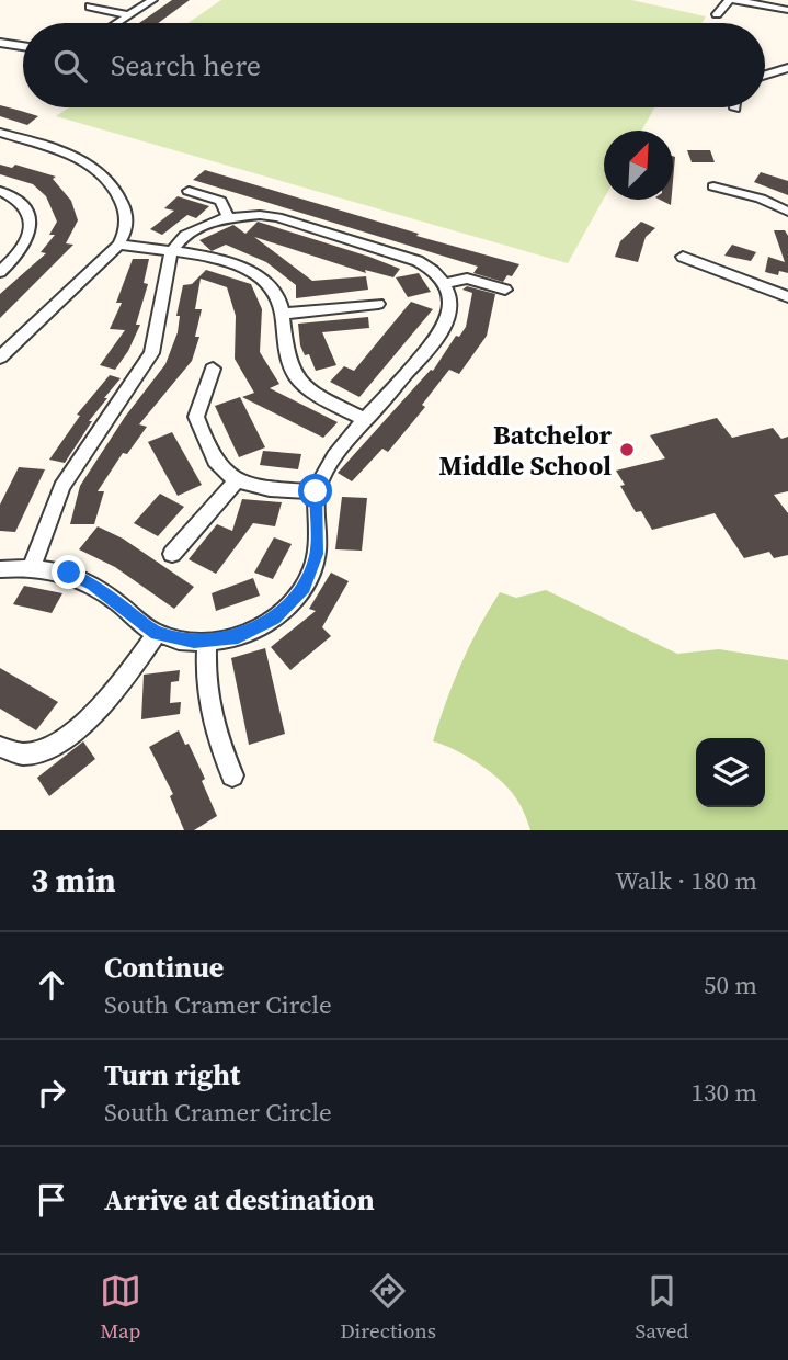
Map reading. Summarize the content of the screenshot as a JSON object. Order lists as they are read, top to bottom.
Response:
{
  "places": ["Batchelor Middle School"],
  "north": "top right",
  "page": {
    "search": "Search here",
    "heading": ["3 min", "Walk · 180 m"],
    "list": [
      ["Continue", "South Cramer Circle", "50 m"],
      ["Turn right", "South Cramer Circle", "130 m"],
      "Arrive at destination"
    ],
    "nav": ["Map", "Directions", "Saved"]
  }
}
